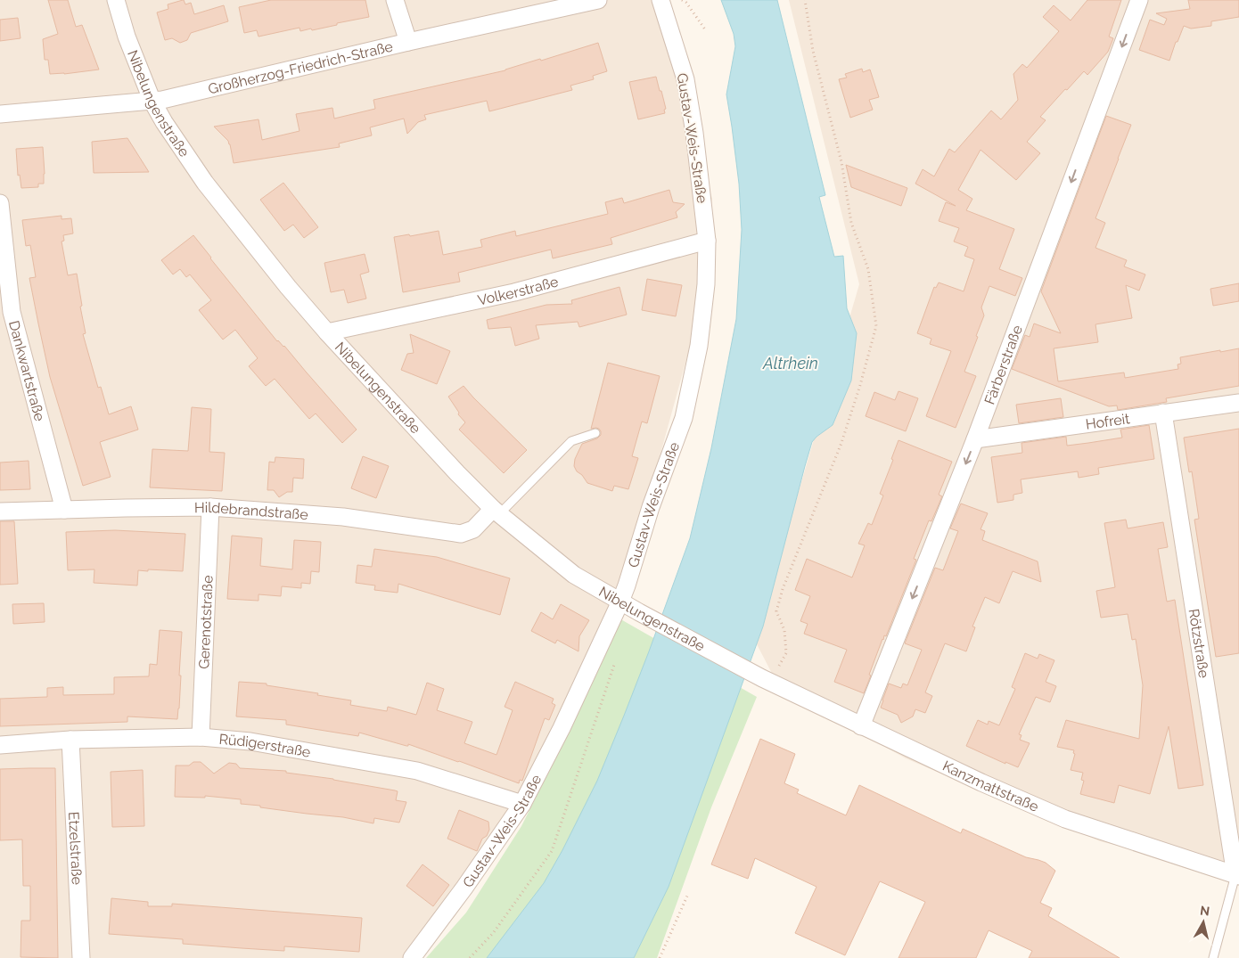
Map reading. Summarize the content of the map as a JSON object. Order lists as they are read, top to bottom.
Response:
{
  "streets": {
    "street": [
      "Großherzog-Friedrich-Straße",
      "Nibelungenstraße",
      "Gustav-Weis-Straße",
      "Volkerstraße",
      "Färberstraße",
      "Dankwartstraße",
      "Hofreit",
      "Hildebrandstraße",
      "Gerenotstraße",
      "Rötzstraße",
      "Rüdigerstraße",
      "Kanzmattstraße",
      "Etzelstraße"
    ]
  },
  "crossings": [
    ["Großherzog-Friedrich-Straße", "Nibelungenstraße"],
    ["Nibelungenstraße", "Gustav-Weis-Straße"],
    ["Nibelungenstraße", "Volkerstraße"],
    ["Nibelungenstraße", "Hildebrandstraße"],
    ["Nibelungenstraße", "Kanzmattstraße"],
    ["Gustav-Weis-Straße", "Volkerstraße"],
    ["Gustav-Weis-Straße", "Rüdigerstraße"],
    ["Färberstraße", "Hofreit"],
    ["Färberstraße", "Kanzmattstraße"],
    ["Dankwartstraße", "Hildebrandstraße"],
    ["Hofreit", "Rötzstraße"],
    ["Hildebrandstraße", "Gerenotstraße"],
    ["Gerenotstraße", "Rüdigerstraße"],
    ["Rötzstraße", "Kanzmattstraße"],
    ["Rüdigerstraße", "Etzelstraße"]
  ],
  "one_way": ["Färberstraße"],
  "water": ["Altrhein"],
  "north": "top"
}
